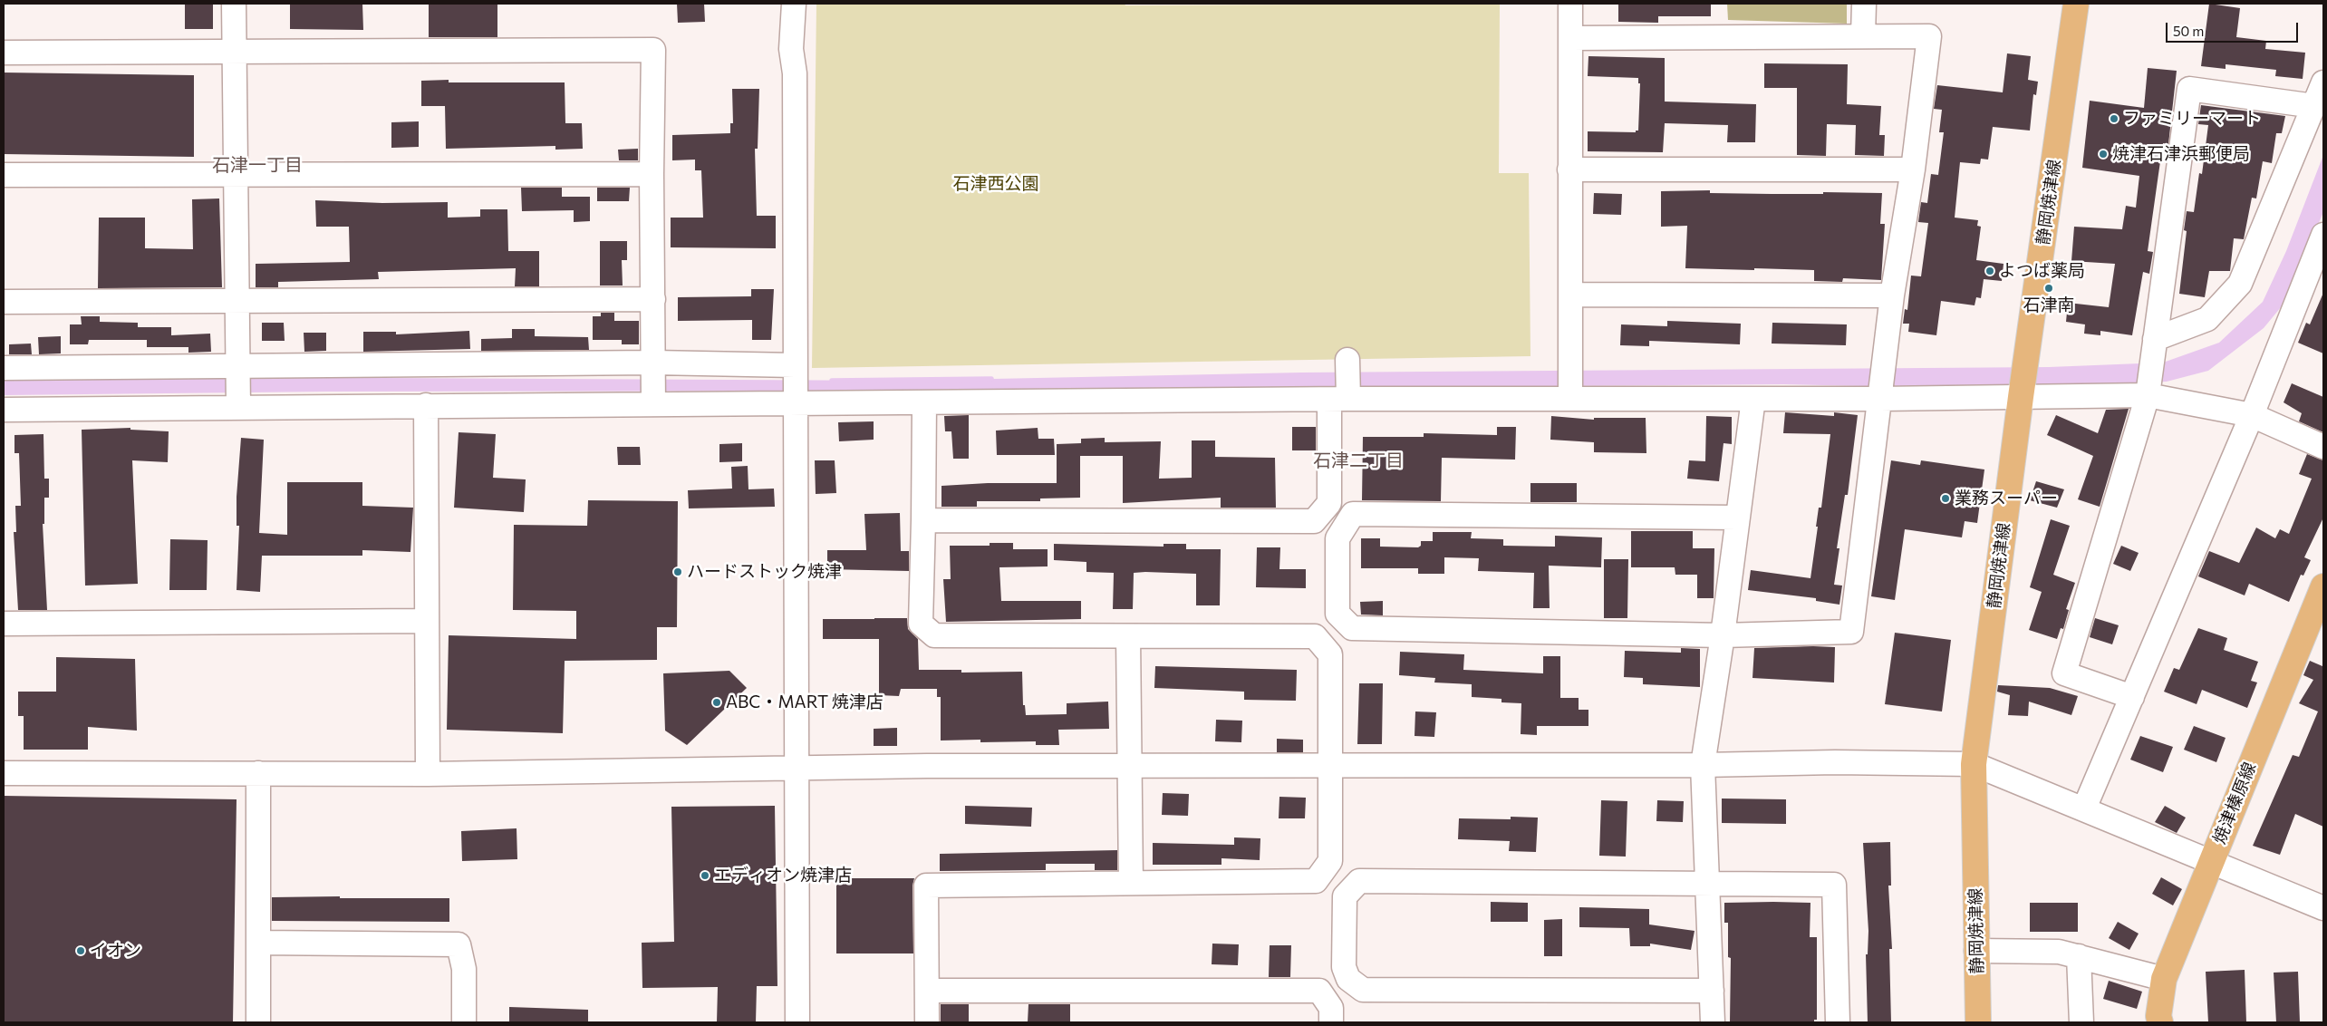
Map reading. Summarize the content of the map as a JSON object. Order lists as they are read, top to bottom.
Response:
{
  "streets": {
    "main road": ["静岡焼津線", "焼津榛原線"]
  },
  "districts": ["石津一丁目", "石津二丁目"],
  "parks": ["石津西公園"],
  "places": [
    "ファミリーマート",
    "焼津石津浜郵便局",
    "よつば薬局",
    "石津南",
    "業務スーパー",
    "ハードストック焼津",
    "ABC・MART 焼津店",
    "エディオン焼津店",
    "イオン"
  ],
  "scale_bar": "50 m"
}
